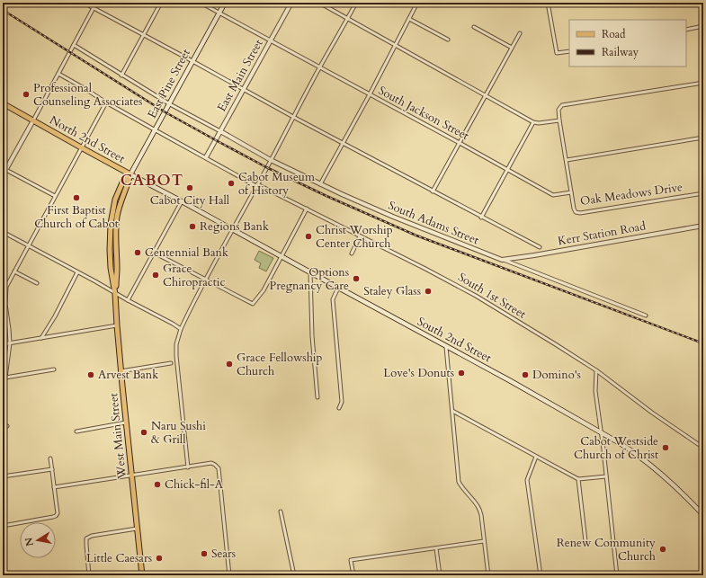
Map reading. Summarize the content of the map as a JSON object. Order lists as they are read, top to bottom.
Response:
{
  "streets": {
    "main road": [
      "East Pine Street",
      "North 2nd Street",
      "South 2nd Street",
      "West Main Street"
    ],
    "street": [
      "East Main Street",
      "South Jackson Street",
      "Oak Meadows Drive",
      "South Adams Street",
      "Kerr Station Road",
      "South 1st Street"
    ]
  },
  "crossings": [
    ["East Main Street", "South Jackson Street"],
    ["East Main Street", "South Adams Street"],
    ["East Main Street", "South 1st Street"],
    ["East Pine Street", "South Jackson Street"],
    ["East Pine Street", "North 2nd Street"],
    ["East Pine Street", "South 1st Street"],
    ["East Pine Street", "West Main Street"],
    ["South Jackson Street", "Oak Meadows Drive"],
    ["North 2nd Street", "South 2nd Street"],
    ["North 2nd Street", "West Main Street"],
    ["South Adams Street", "Kerr Station Road"]
  ],
  "districts": ["CABOT"],
  "places": [
    "Professional Counseling Associates",
    "Cabot Museum of History",
    "Cabot City Hall",
    "First Baptist Church of Cabot",
    "Regions Bank",
    "Christ Worship Center Church",
    "Centennial Bank",
    "Grace Chiropractic",
    "Options Pregnancy Care",
    "Staley Glass",
    "Grace Fellowship Church",
    "Love's Donuts",
    "Arvest Bank",
    "Domino's",
    "Naru Sushi & Grill",
    "Cabot Westside Church of Christ",
    "Chick-fil-A",
    "Renew Community Church",
    "Sears",
    "Little Caesars"
  ],
  "legend": ["Road", "Railway"],
  "north": "left"
}
